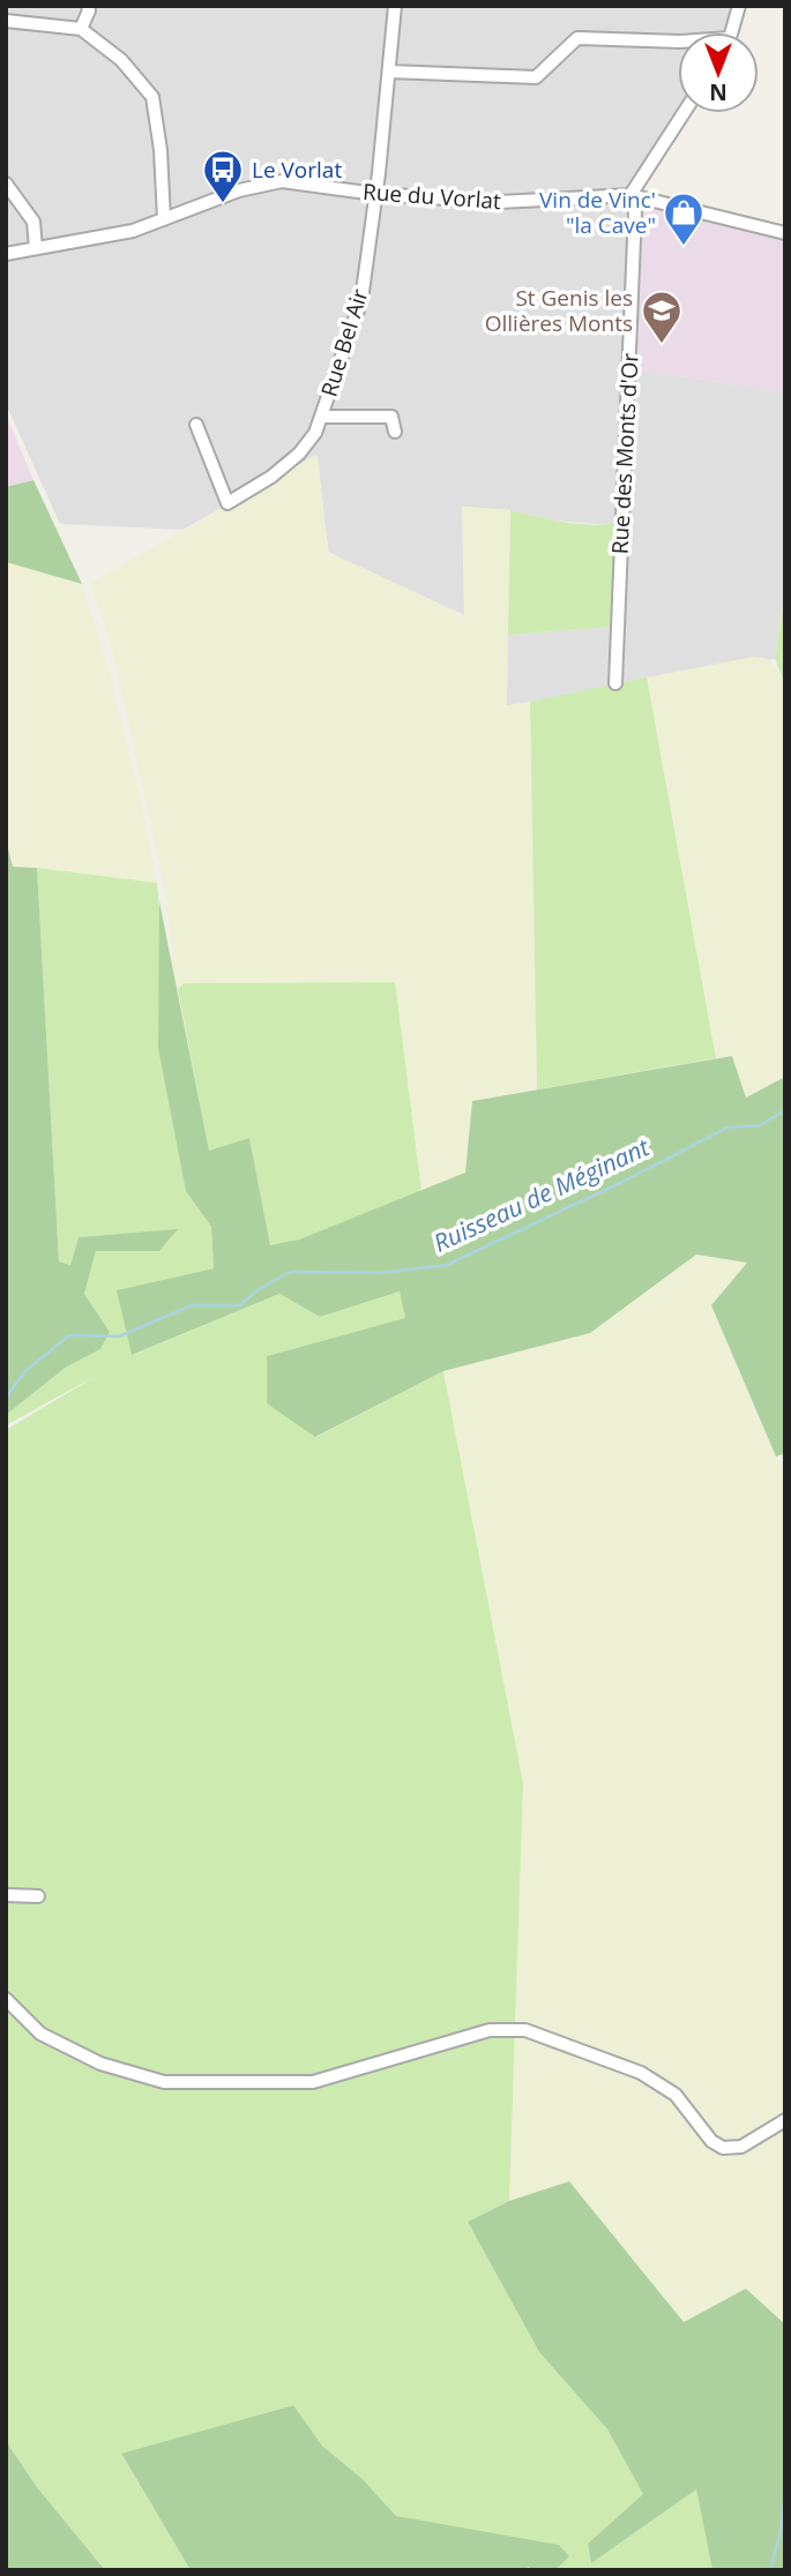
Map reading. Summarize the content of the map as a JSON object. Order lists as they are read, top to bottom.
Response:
{
  "streets": {
    "street": ["Rue du Vorlat", "Rue Bel Air", "Rue des Monts d'Or"]
  },
  "crossings": [
    ["Rue du Vorlat", "Rue Bel Air"],
    ["Rue du Vorlat", "Rue des Monts d'Or"]
  ],
  "water": ["Ruisseau de Méginant"],
  "places": {
    "bus stop": ["Le Vorlat"],
    "shop": ["Vin de Vinc' \"la Cave\""],
    "school or university": ["St Genis les Ollières Monts"]
  },
  "north": "bottom"
}
